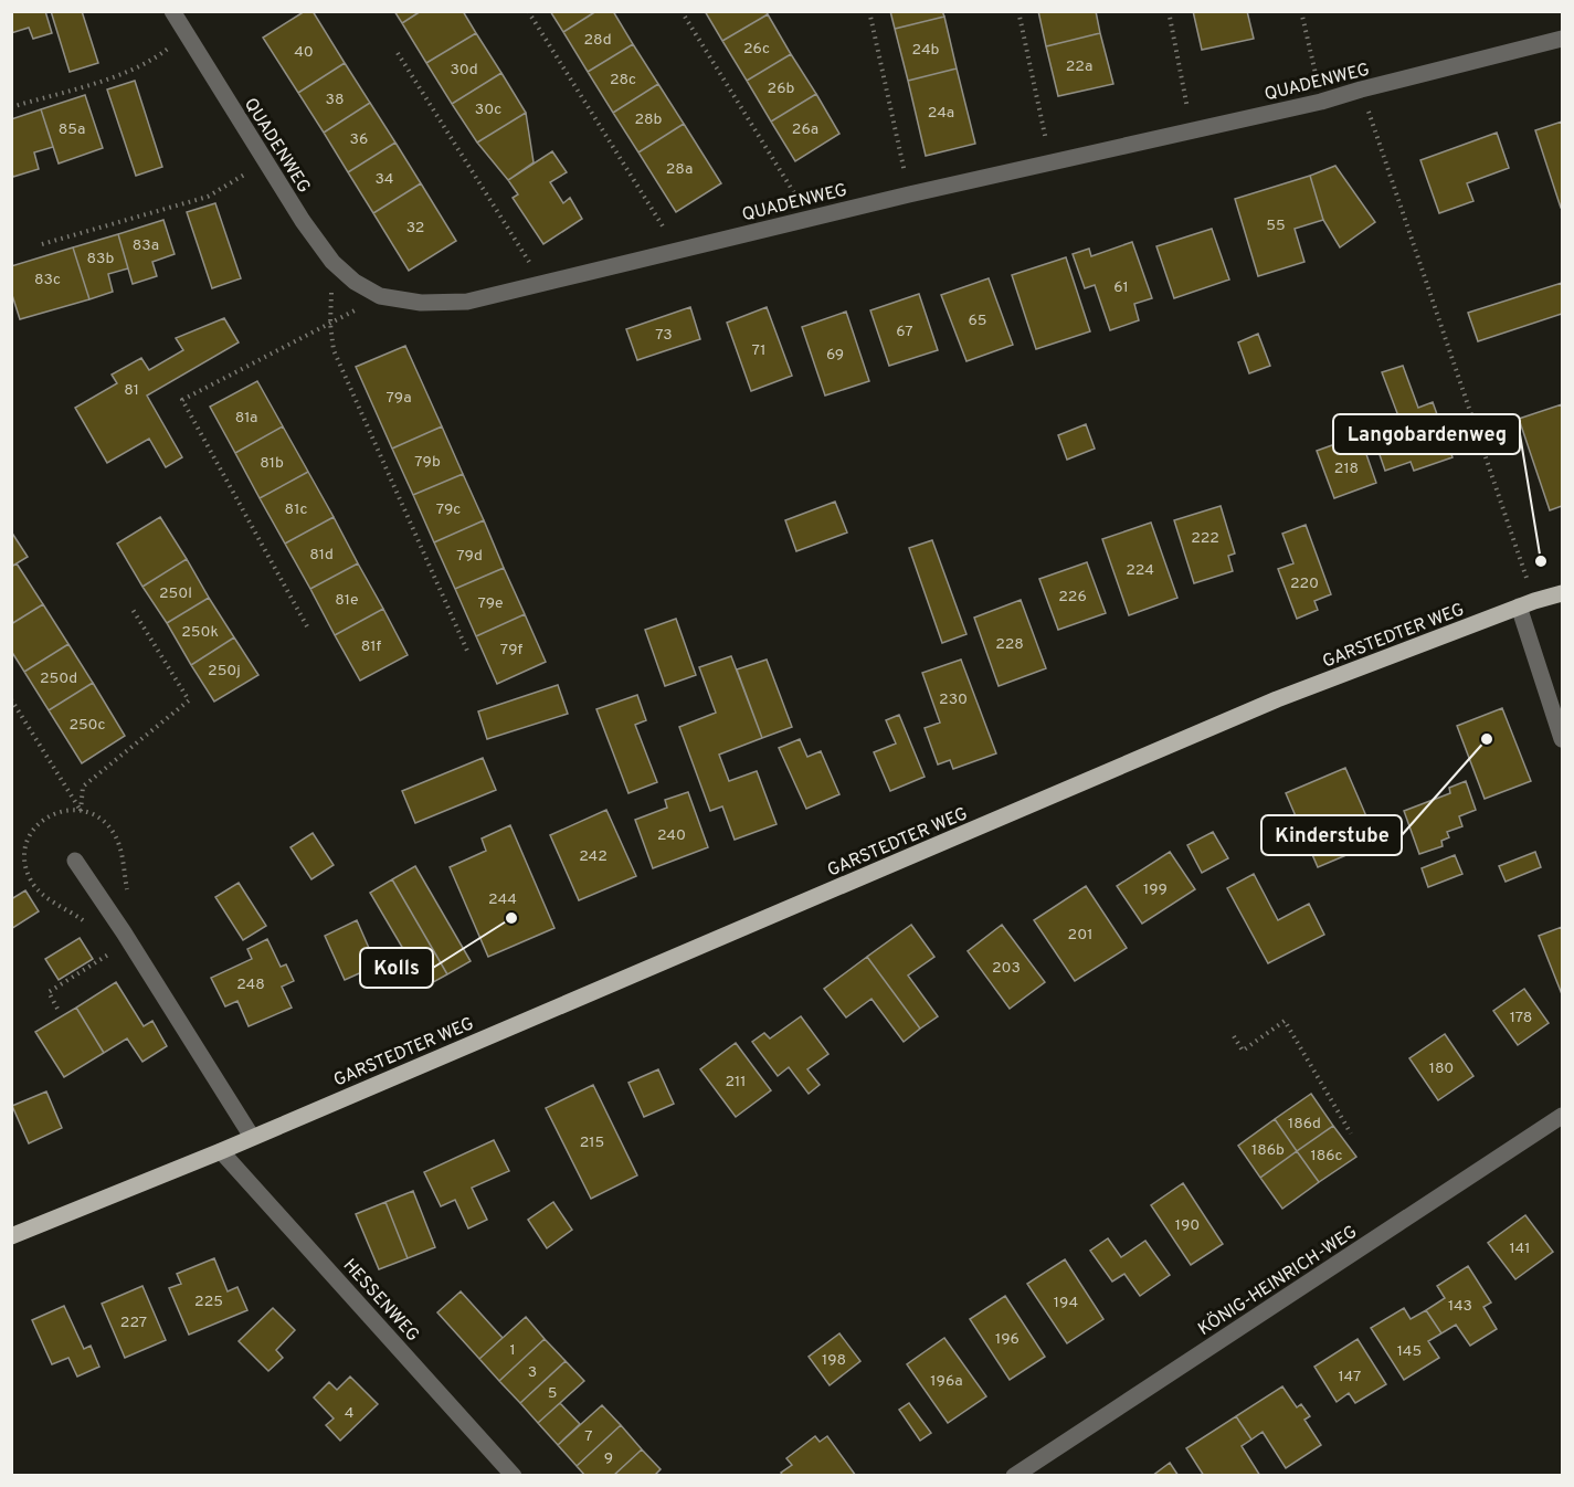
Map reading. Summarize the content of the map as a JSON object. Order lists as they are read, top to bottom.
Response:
{
  "streets": {
    "main road": ["GARSTEDTER WEG"],
    "street": ["QUADENWEG", "KÖNIG-HEINRICH-WEG", "HESSENWEG"]
  },
  "crossings": [
    ["GARSTEDTER WEG", "HESSENWEG"]
  ],
  "places": ["Langobardenweg", "Kinderstube", "Kolls"],
  "house_numbers": [
    "28d",
    "26c",
    "24b",
    "40",
    "22a",
    "30d",
    "28c",
    "26b",
    "38",
    "30c",
    "24a",
    "28b",
    "85a",
    "26a",
    "36",
    "28a",
    "34",
    "55",
    "32",
    "83a",
    "83b",
    "83c",
    "61",
    "65",
    "67",
    "73",
    "71",
    "69",
    "81",
    "79a",
    "81a",
    "79b",
    "81b",
    "218",
    "81c",
    "79c",
    "222",
    "81d",
    "79d",
    "224",
    "220",
    "250l",
    "226",
    "81e",
    "79e",
    "250k",
    "228",
    "81f",
    "79f",
    "250j",
    "250d",
    "230",
    "250c",
    "240",
    "242",
    "199",
    "244",
    "201",
    "203",
    "248",
    "178",
    "180",
    "211",
    "186d",
    "215",
    "186b",
    "186c",
    "190",
    "141",
    "225",
    "194",
    "143",
    "227",
    "196",
    "1",
    "145",
    "198",
    "3",
    "147",
    "196a",
    "5",
    "4",
    "7",
    "9"
  ]
}
